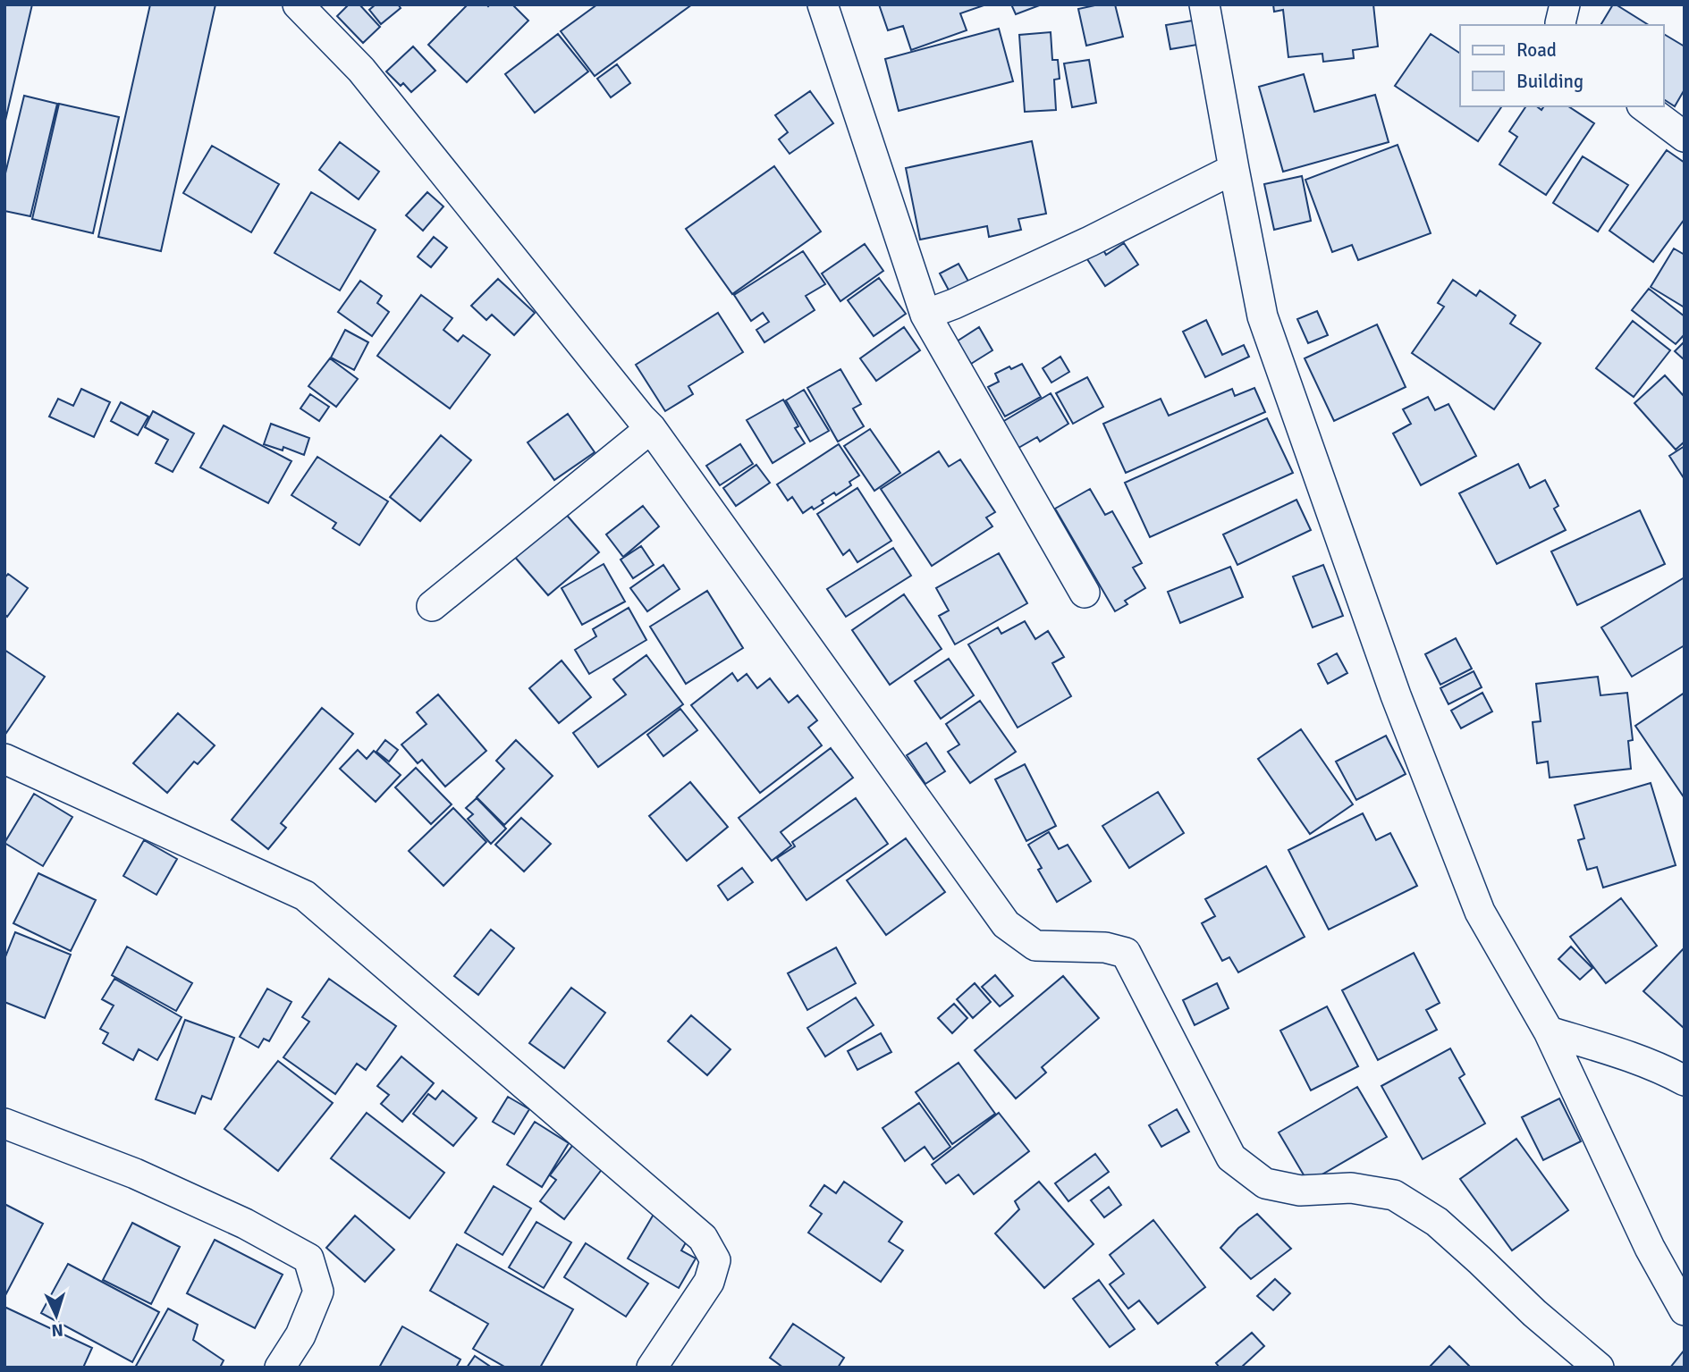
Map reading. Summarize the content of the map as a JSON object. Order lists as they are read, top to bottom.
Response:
{
  "legend": ["Road", "Building"],
  "north": "bottom"
}
